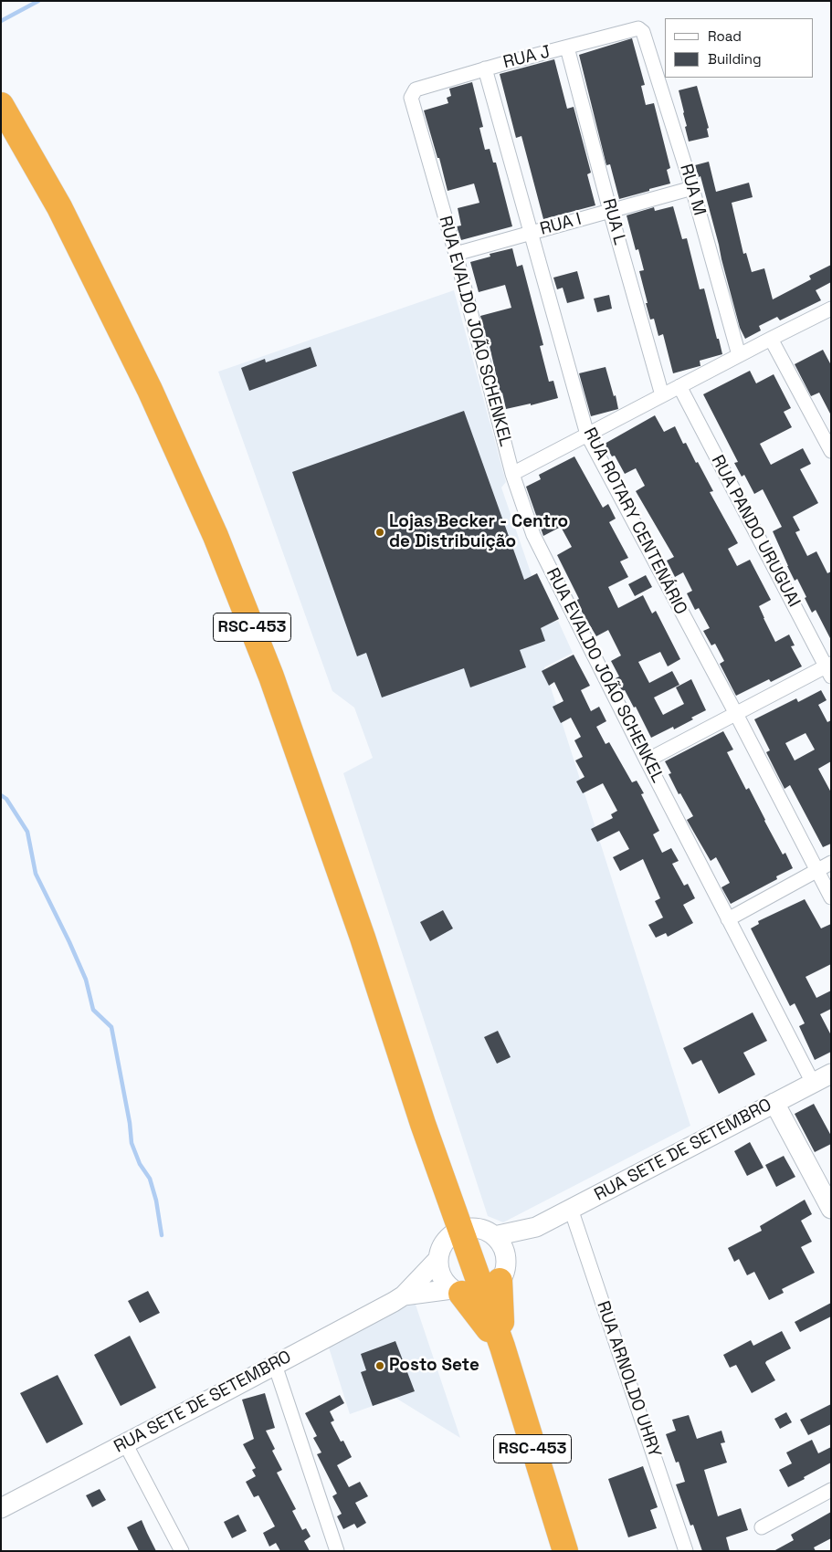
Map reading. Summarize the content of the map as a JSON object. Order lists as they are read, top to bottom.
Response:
{
  "streets": {
    "highway": ["RSC-453"],
    "main road": ["RUA SETE DE SETEMBRO"],
    "street": [
      "RUA J",
      "RUA M",
      "RUA L",
      "RUA I",
      "RUA EVALDO JOÃO SCHENKEL",
      "RUA ROTARY CENTENÁRIO",
      "RUA PANDO URUGUAI",
      "RUA ARNOLDO UHRY"
    ]
  },
  "crossings": [
    ["RUA J", "RUA M"],
    ["RUA J", "RUA L"],
    ["RUA J", "RUA EVALDO JOÃO SCHENKEL"],
    ["RUA J", "RUA ROTARY CENTENÁRIO"],
    ["RUA M", "RUA I"],
    ["RUA L", "RUA I"],
    ["RUA I", "RUA EVALDO JOÃO SCHENKEL"],
    ["RUA I", "RUA ROTARY CENTENÁRIO"],
    ["RUA EVALDO JOÃO SCHENKEL", "RUA SETE DE SETEMBRO"],
    ["RSC-453", "RUA SETE DE SETEMBRO"],
    ["RUA SETE DE SETEMBRO", "RUA ARNOLDO UHRY"]
  ],
  "places": ["Lojas Becker - Centro de Distribuição", "Posto Sete"],
  "legend": ["Road", "Building"]
}
